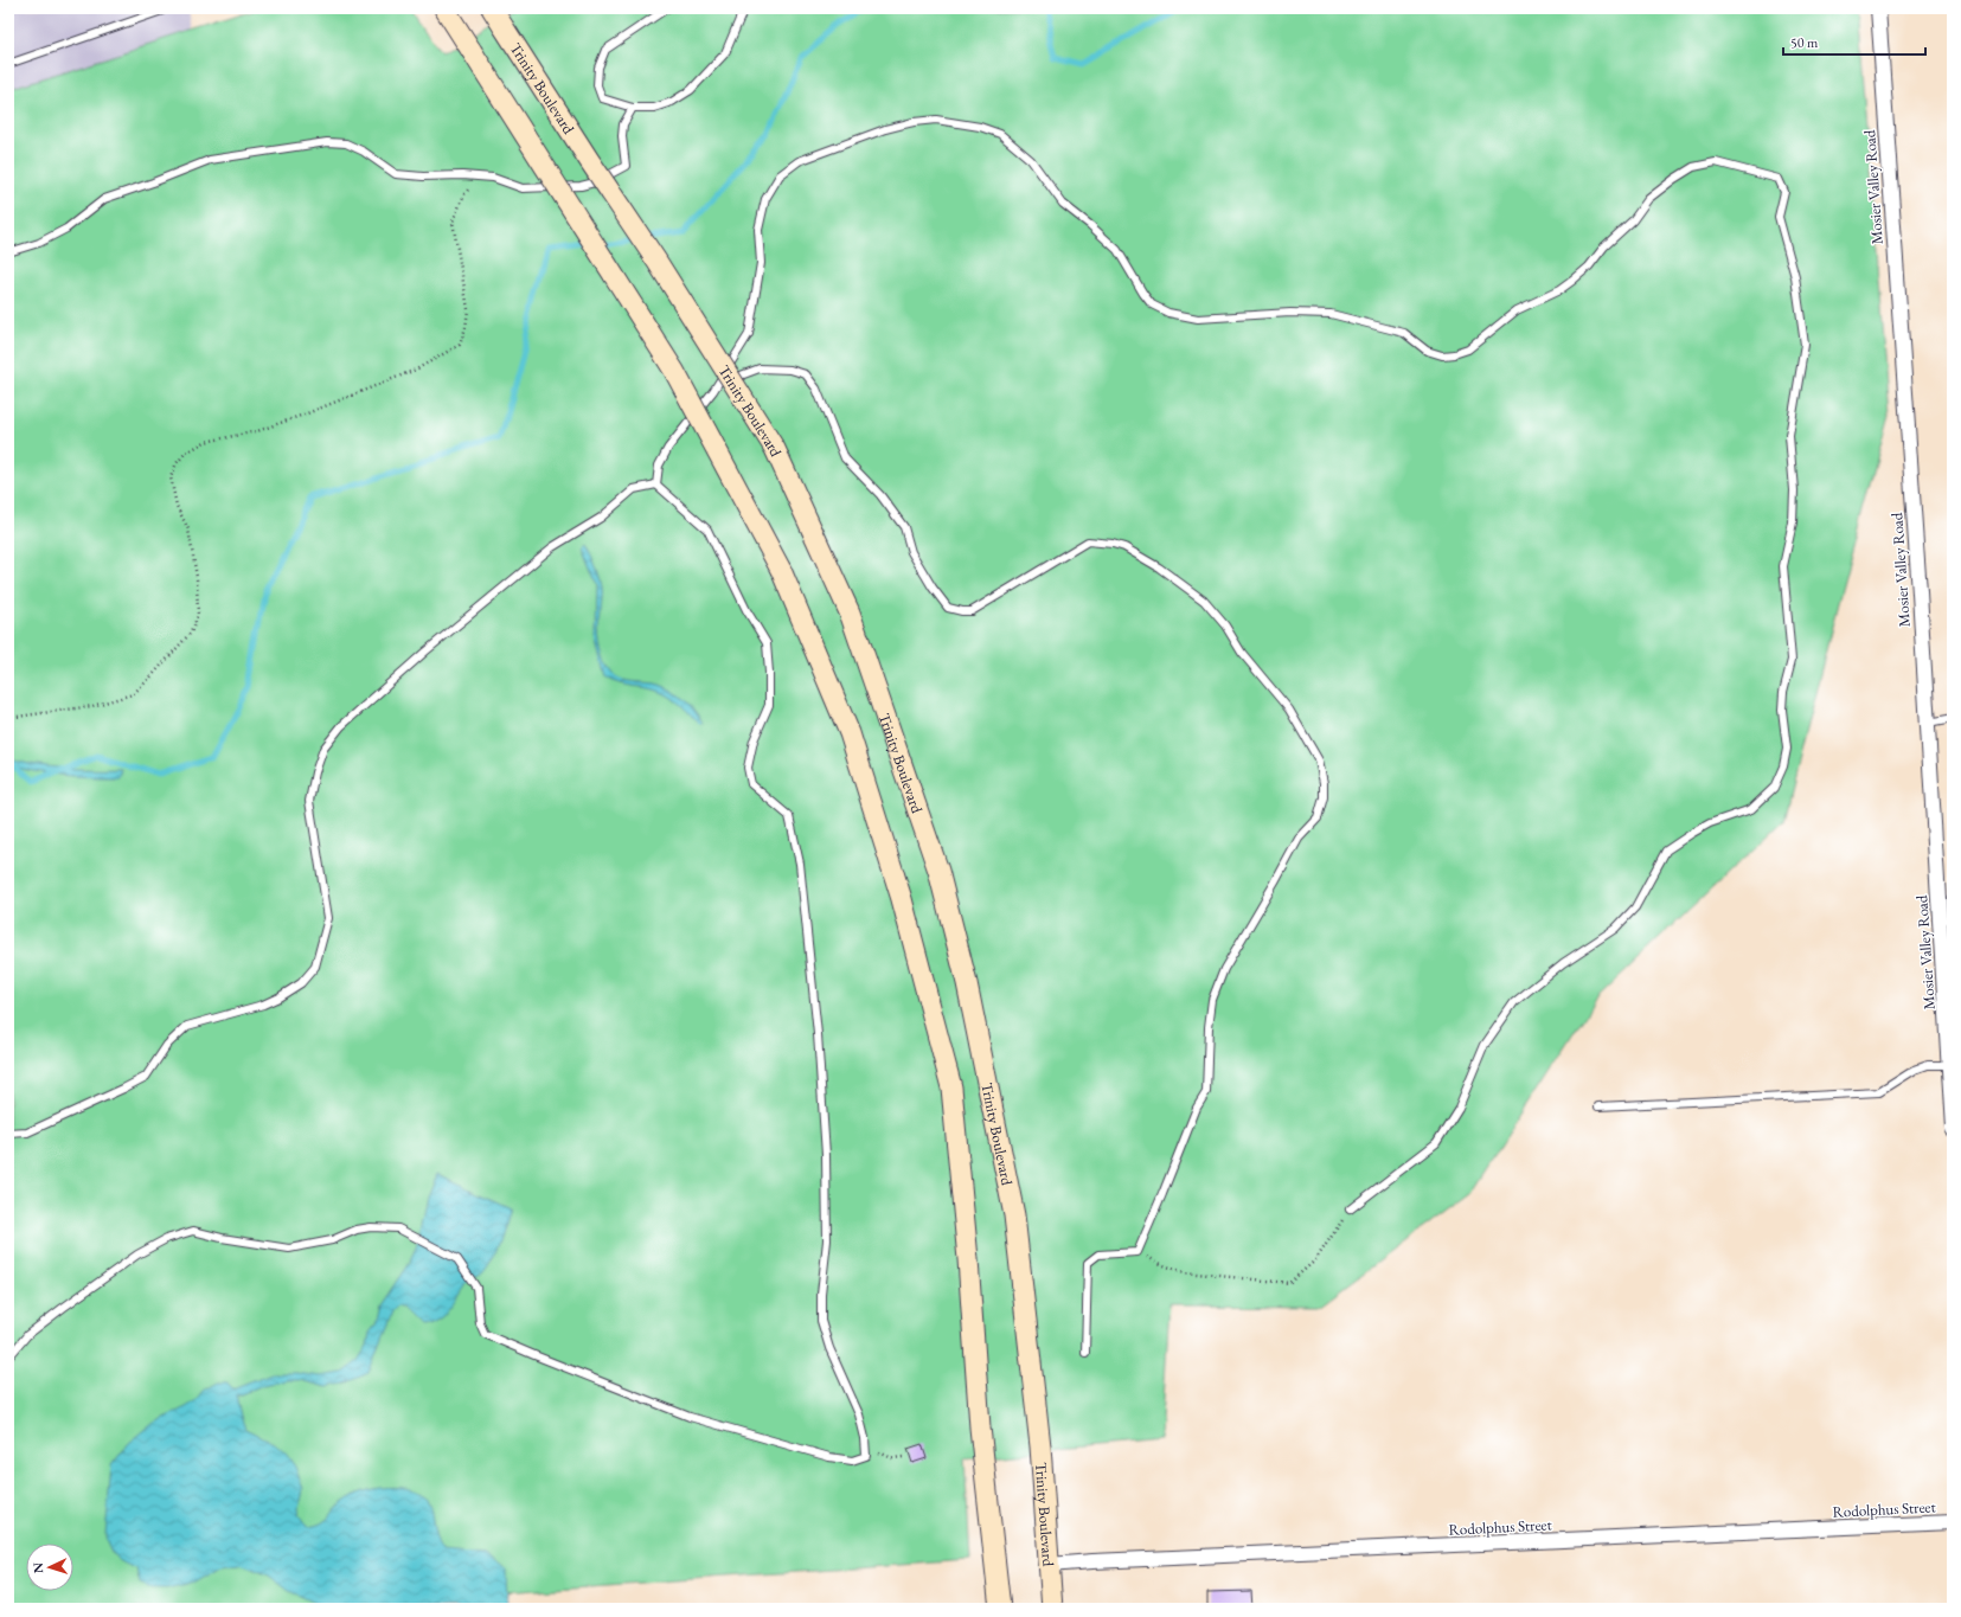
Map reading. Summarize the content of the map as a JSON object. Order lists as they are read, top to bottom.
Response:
{
  "streets": {
    "main road": ["Trinity Boulevard"],
    "street": ["Mosier Valley Road", "Rodolphus Street"]
  },
  "crossings": [
    ["Trinity Boulevard", "Rodolphus Street"]
  ],
  "scale_bar": "50 m",
  "north": "left"
}
